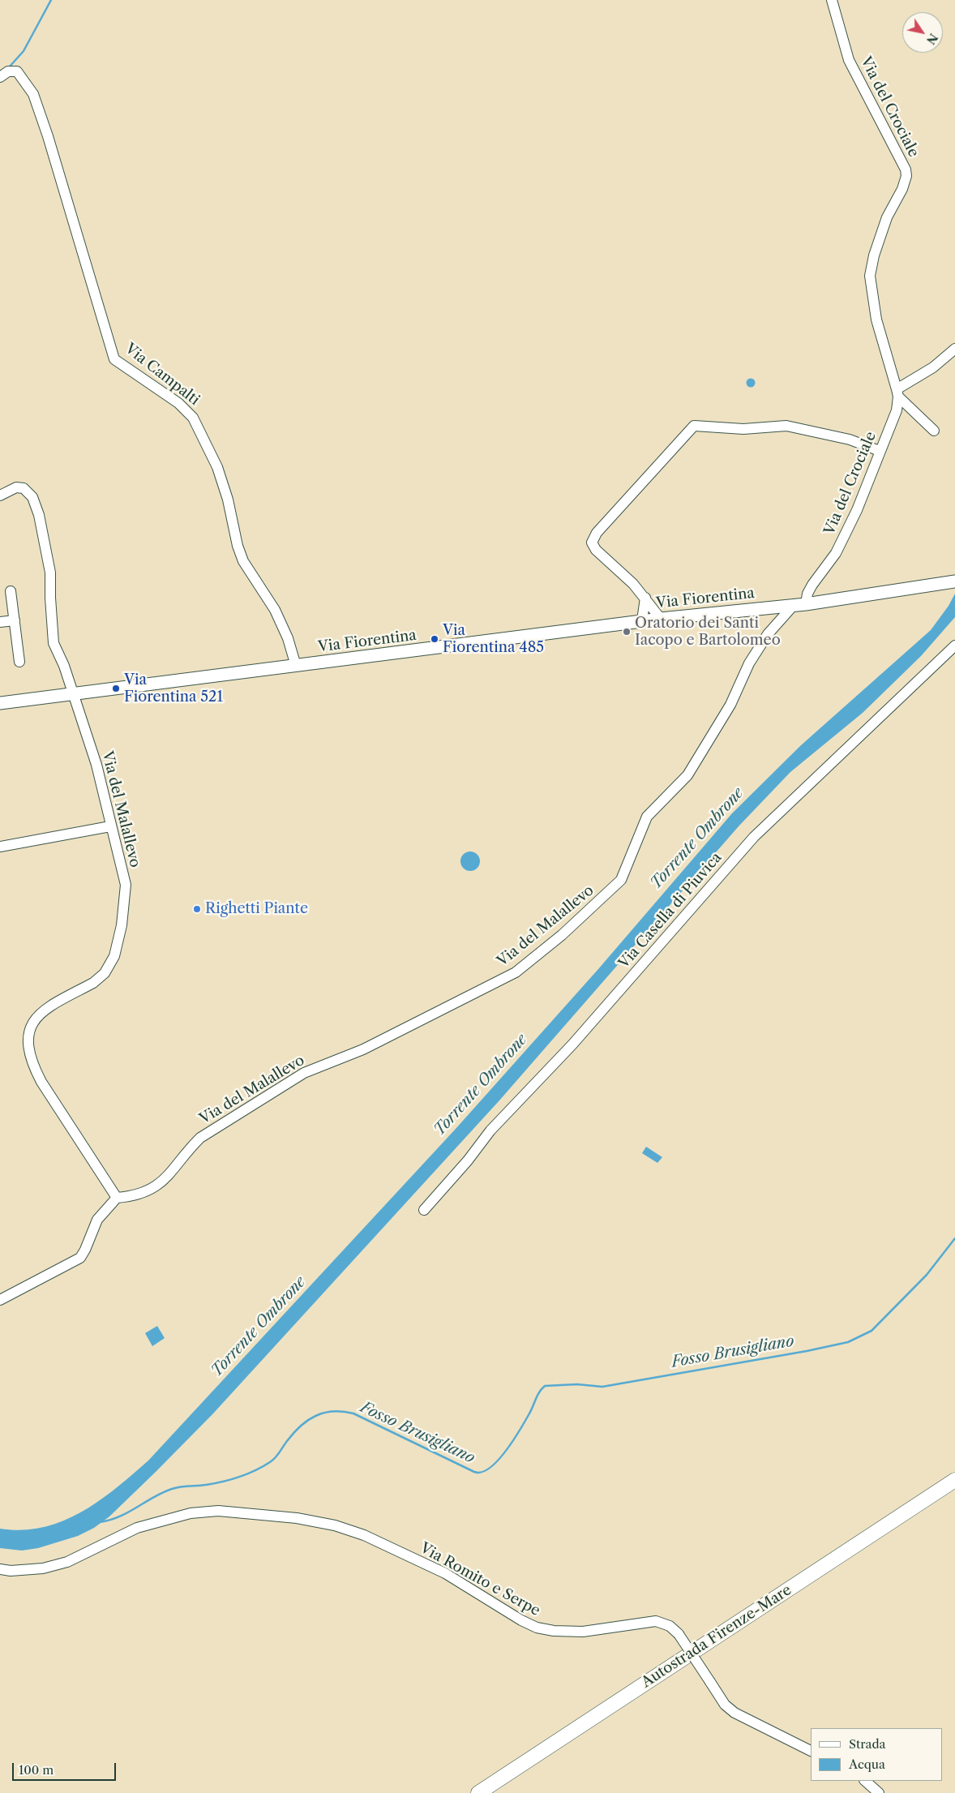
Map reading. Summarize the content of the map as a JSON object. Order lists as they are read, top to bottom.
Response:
{
  "streets": {
    "highway": ["Autostrada Firenze-Mare"],
    "main road": ["Via Fiorentina"],
    "street": [
      "Via del Crociale",
      "Via Campalti",
      "Via del Malallevo",
      "Via Casella di Piuvica",
      "Via Romito e Serpe"
    ]
  },
  "crossings": [
    ["Via del Crociale", "Via Fiorentina"],
    ["Via Campalti", "Via Fiorentina"],
    ["Via Fiorentina", "Via del Malallevo"]
  ],
  "water": ["Torrente Ombrone", "Fosso Brusigliano"],
  "places": [
    "Oratorio dei Santi Iacopo e Bartolomeo",
    "Via Fiorentina 485",
    "Via Fiorentina 521",
    "Righetti Piante"
  ],
  "legend": ["Strada", "Acqua"],
  "scale_bar": "100 m",
  "north": "bottom right"
}
